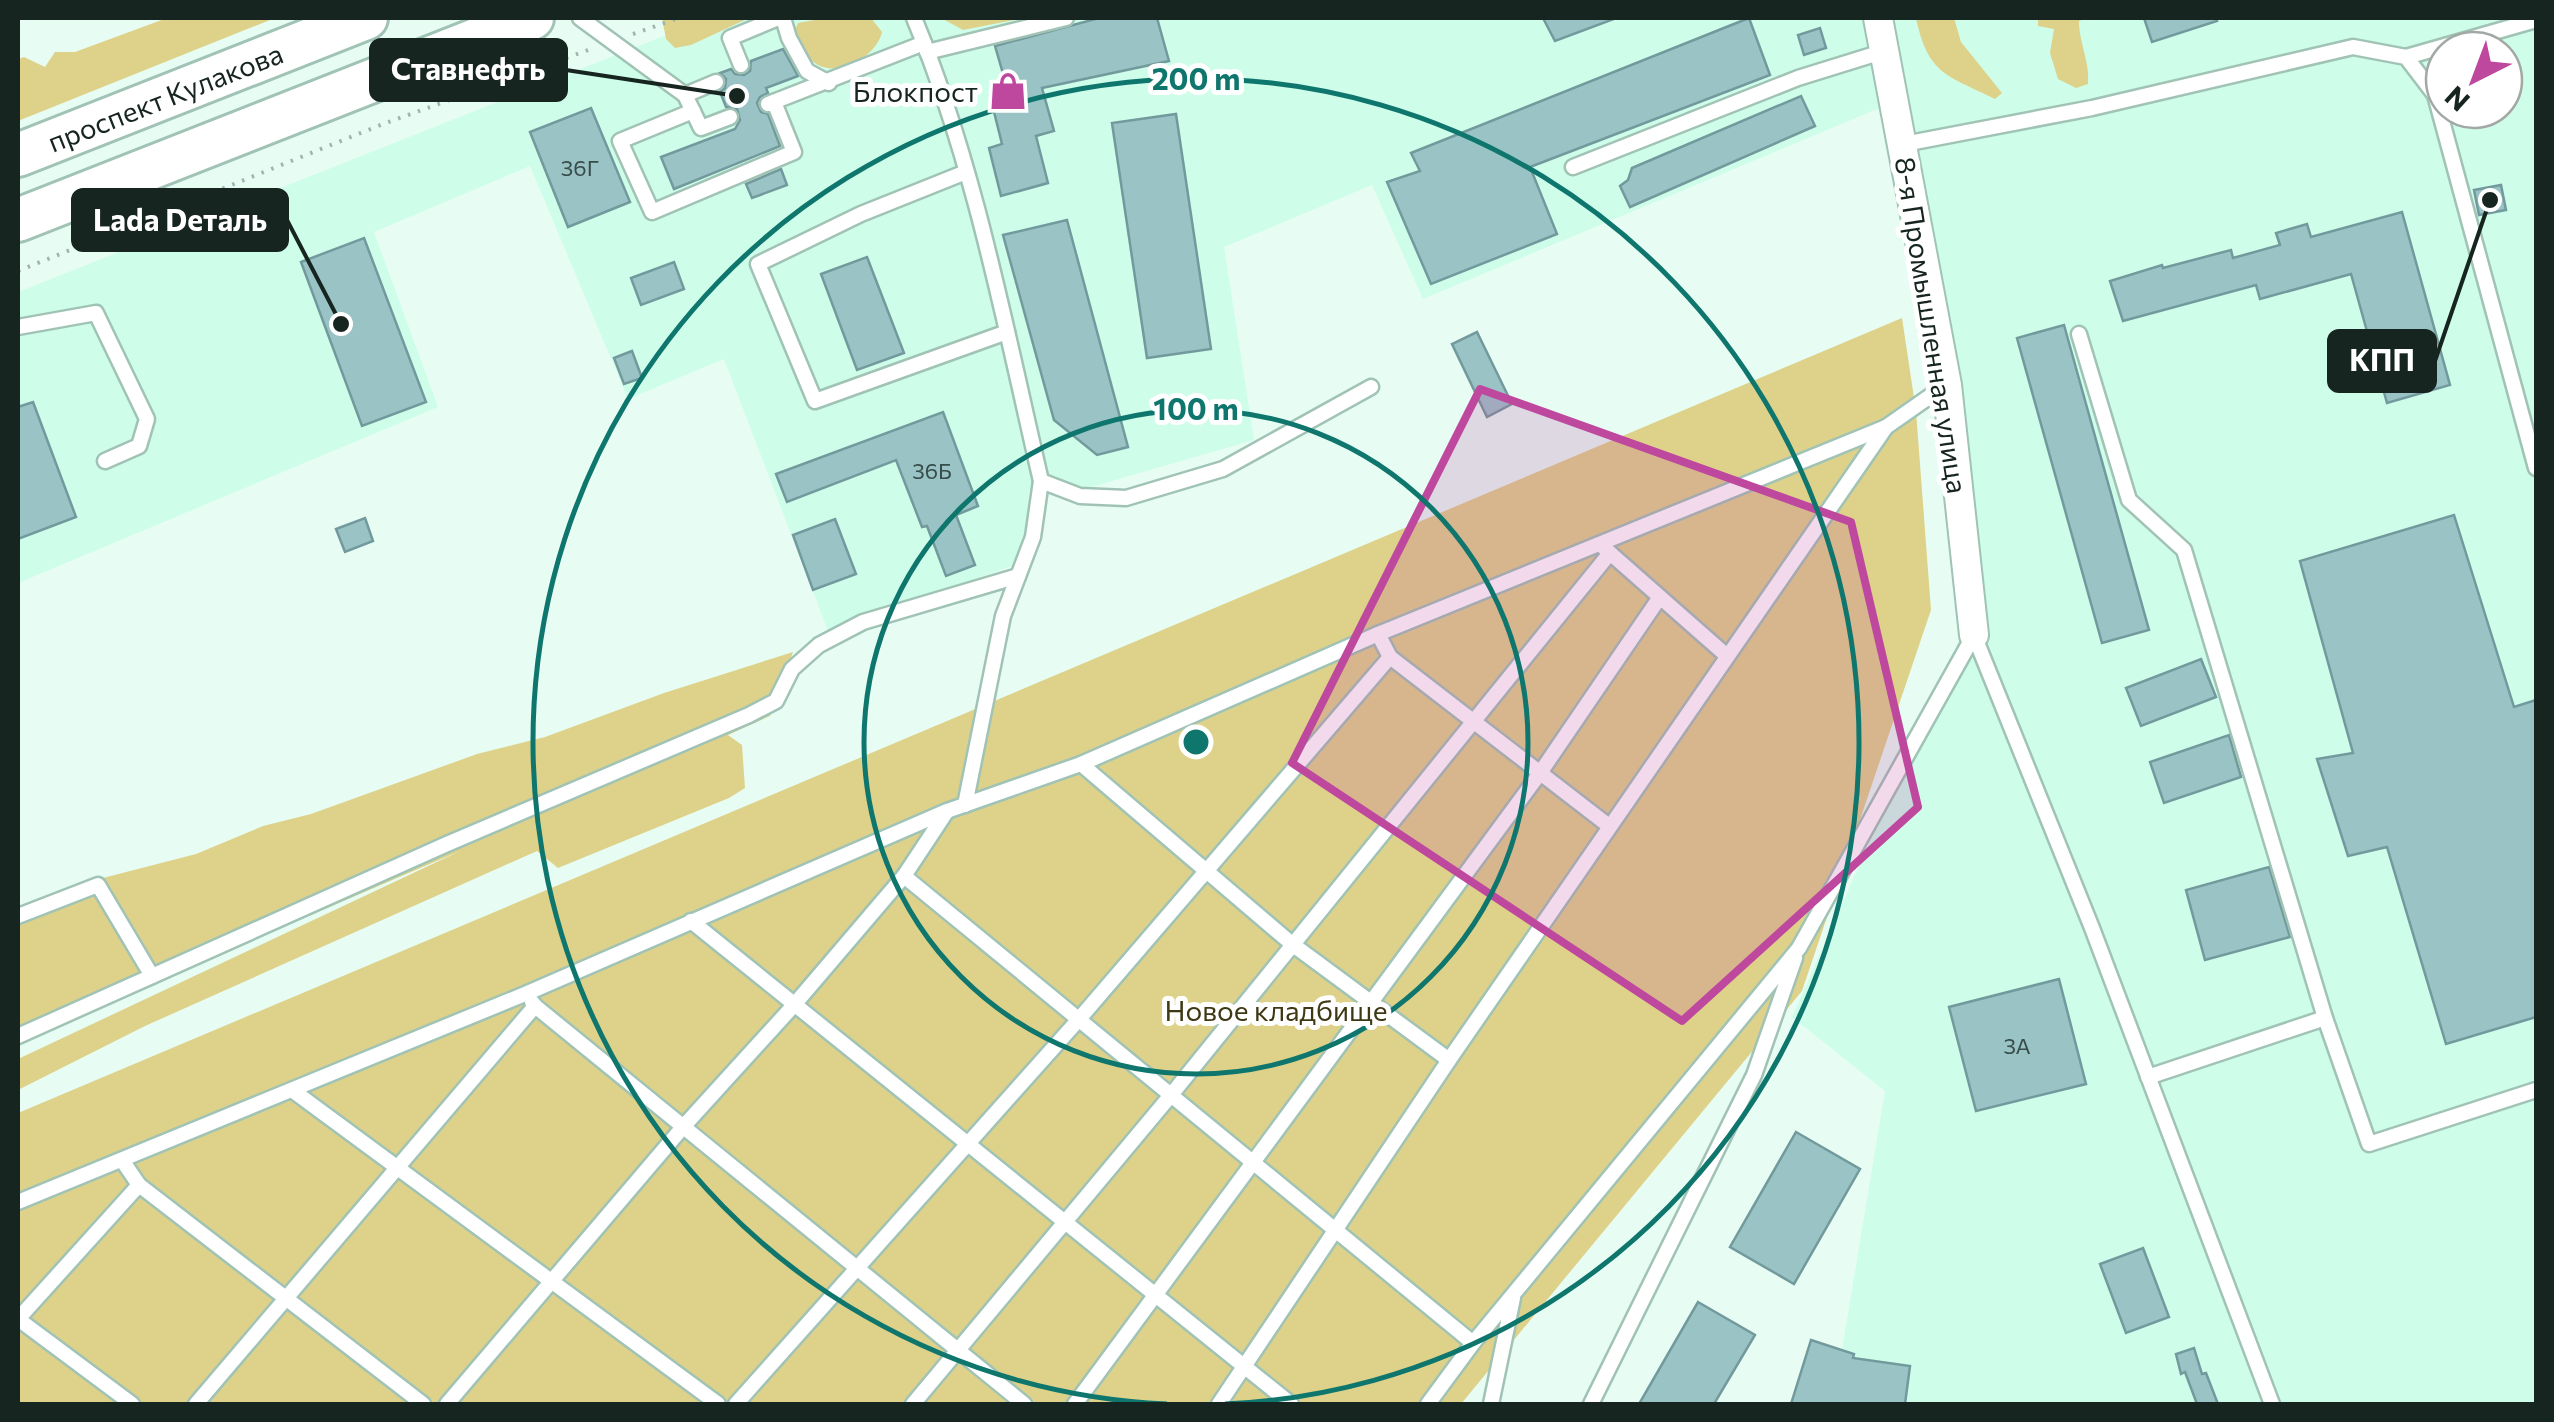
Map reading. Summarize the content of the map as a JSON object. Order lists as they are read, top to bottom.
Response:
{
  "streets": {
    "main road": ["проспект Кулакова"],
    "street": ["8-я Промышленная улица"]
  },
  "parks": ["Новое кладбище"],
  "places": {
    "shop": ["Блокпост"],
    "other": ["Ставнефть", "КПП", "Lada Dеталь"]
  },
  "house_numbers": ["36Г", "36Б", "3А"],
  "north": "bottom left",
  "rings": ["200 m", "100 m"]
}
